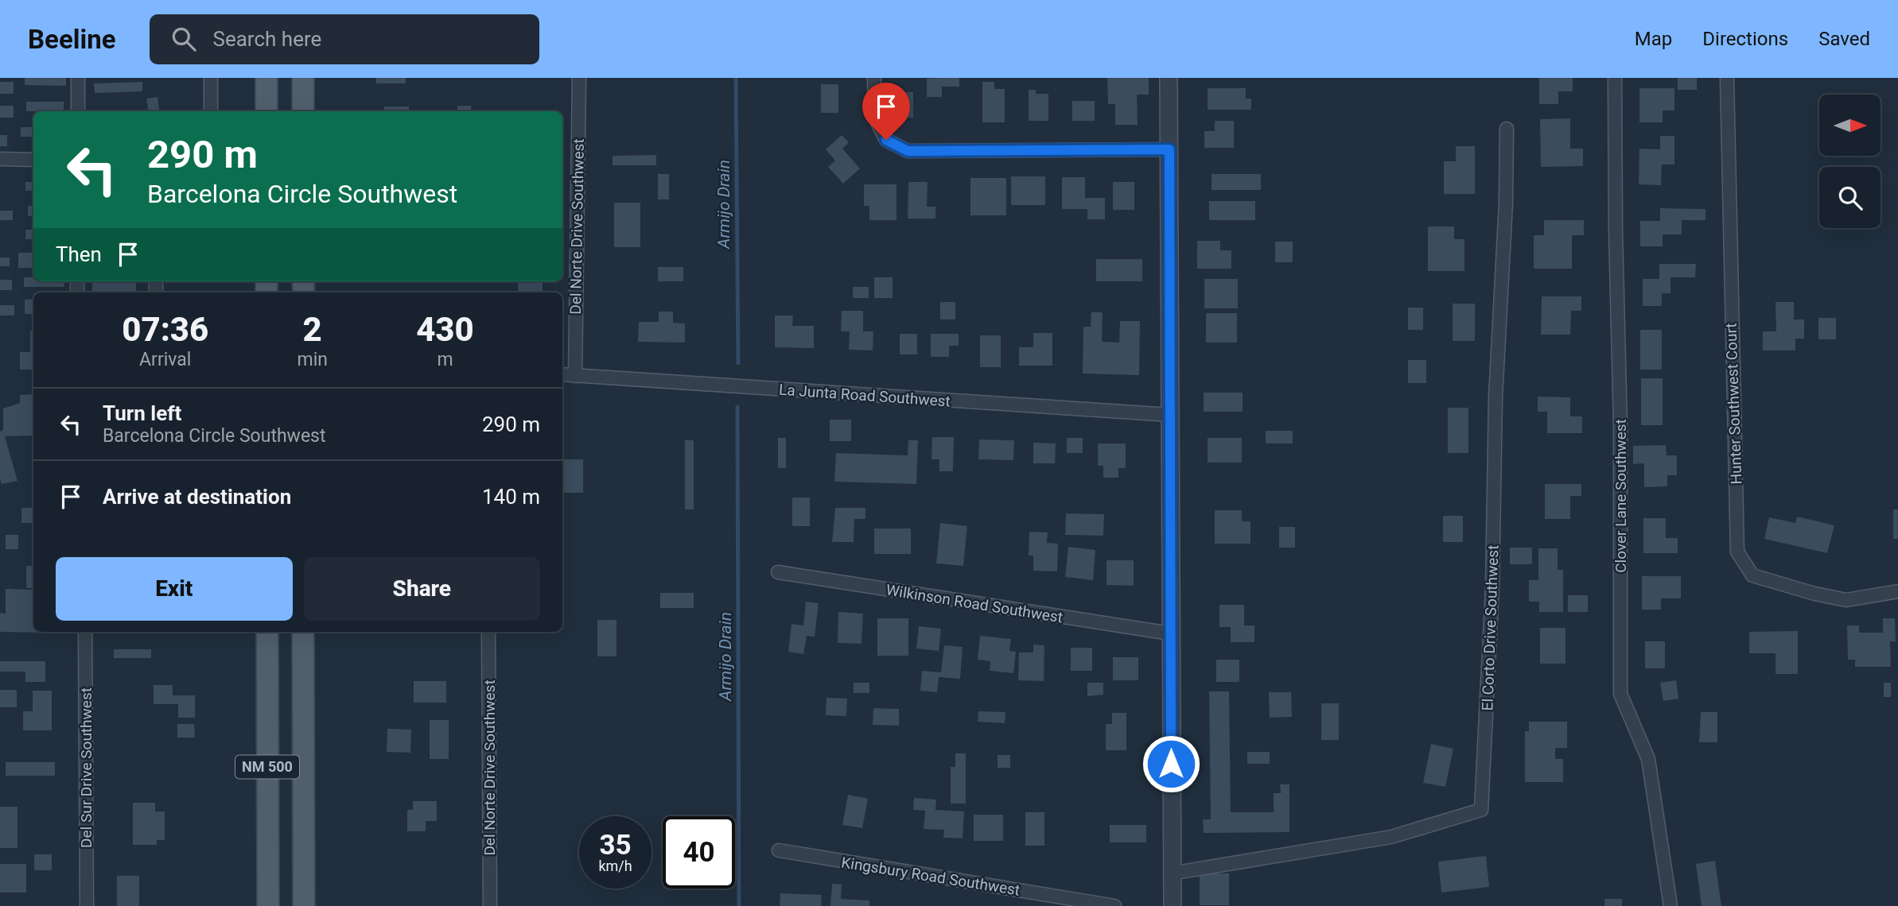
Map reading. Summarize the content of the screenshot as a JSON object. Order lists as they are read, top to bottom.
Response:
{
  "streets": {
    "main road": ["NM 500"],
    "street": [
      "Del Norte Drive Southwest",
      "La Junta Road Southwest",
      "Hunter Southwest Court",
      "Clover Lane Southwest",
      "Wilkinson Road Southwest",
      "El Corto Drive Southwest",
      "Del Sur Drive Southwest",
      "Kingsbury Road Southwest"
    ]
  },
  "crossings": [
    ["Del Norte Drive Southwest", "La Junta Road Southwest"]
  ],
  "water": ["Armijo Drain"],
  "north": "right",
  "page": {
    "header": "Beeline",
    "search": "Search here",
    "nav": ["Map", "Directions", "Saved"],
    "turn": ["290 m", "Barcelona Circle Southwest"],
    "then": "Then",
    "eta": [
      "07:36",
      "Arrival",
      "2",
      "min",
      "430",
      "m"
    ],
    "list": [
      {
        "name": "Turn left",
        "note": "Barcelona Circle Southwest",
        "value": "290 m"
      },
      {
        "name": "Arrive at destination",
        "value": "140 m"
      }
    ],
    "buttons": ["Exit", "Share"],
    "speed": "35 km/h",
    "limit": "40"
  }
}
